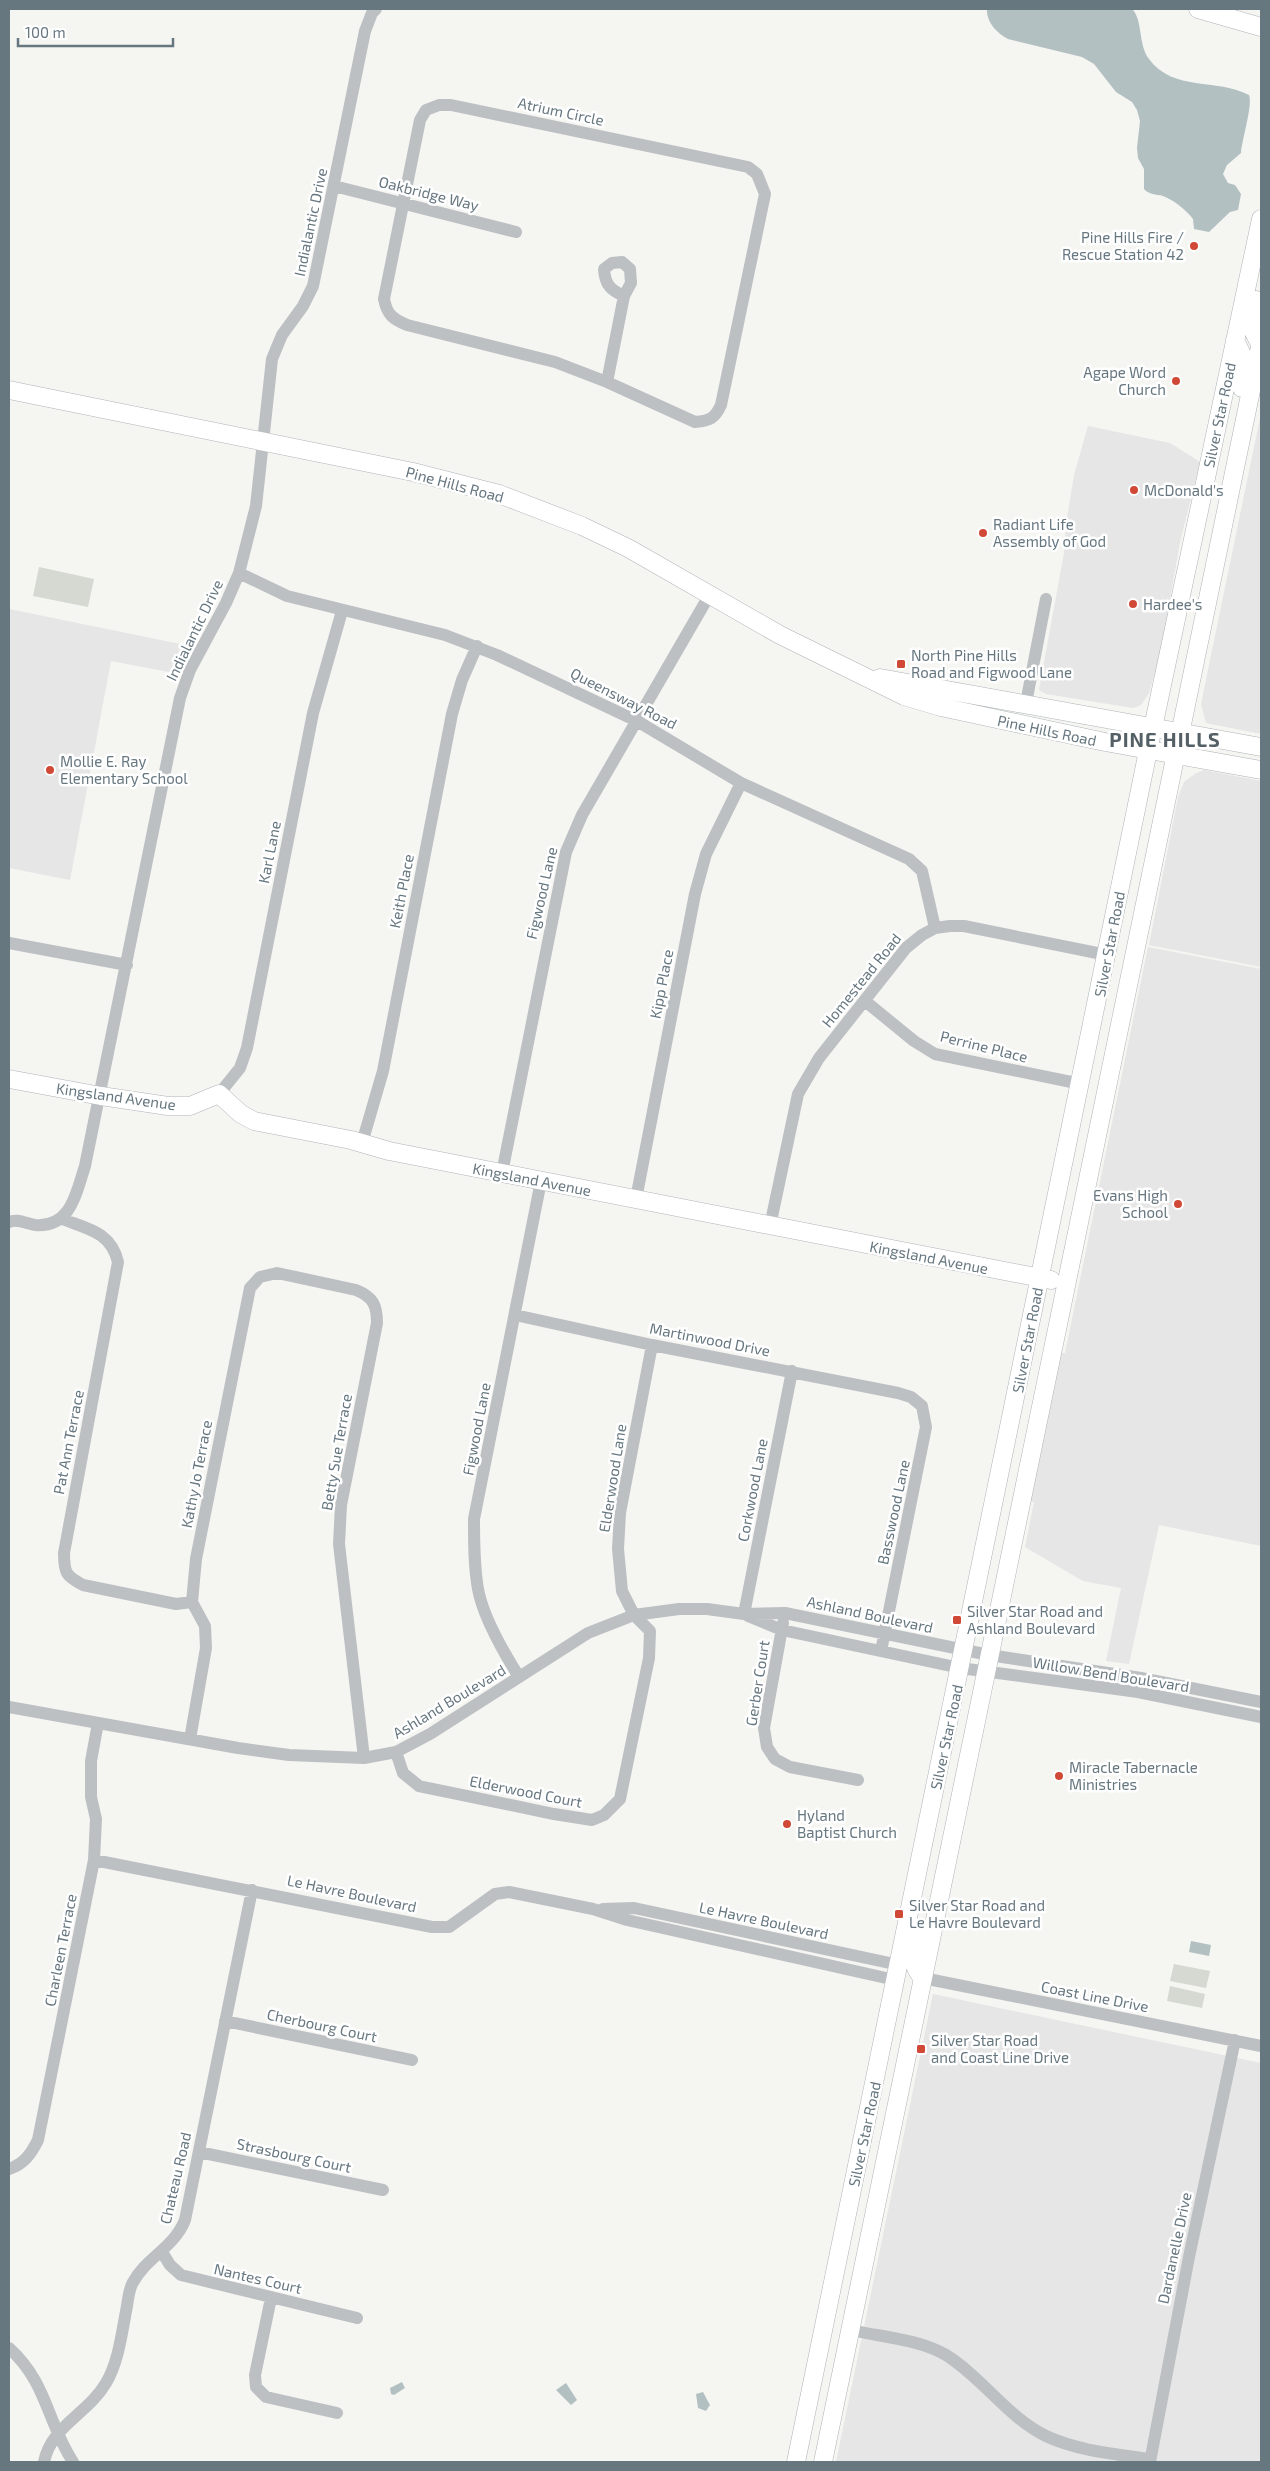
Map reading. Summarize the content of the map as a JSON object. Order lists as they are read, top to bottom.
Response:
{
  "streets": {
    "main road": ["Silver Star Road", "Pine Hills Road", "Kingsland Avenue"],
    "street": [
      "Atrium Circle",
      "Oakbridge Way",
      "Indialantic Drive",
      "Queensway Road",
      "Karl Lane",
      "Keith Place",
      "Figwood Lane",
      "Homestead Road",
      "Kipp Place",
      "Perrine Place",
      "Martinwood Drive",
      "Pat Ann Terrace",
      "Betty Sue Terrace",
      "Kathy Jo Terrace",
      "Elderwood Lane",
      "Corkwood Lane",
      "Basswood Lane",
      "Ashland Boulevard",
      "Willow Bend Boulevard",
      "Gerber Court",
      "Elderwood Court",
      "Le Havre Boulevard",
      "Charleen Terrace",
      "Coast Line Drive",
      "Cherbourg Court",
      "Strasbourg Court",
      "Chateau Road",
      "Dardanelle Drive",
      "Nantes Court"
    ]
  },
  "crossings": [
    ["Atrium Circle", "Oakbridge Way"],
    ["Oakbridge Way", "Indialantic Drive"],
    ["Indialantic Drive", "Pine Hills Road"],
    ["Indialantic Drive", "Queensway Road"],
    ["Indialantic Drive", "Kingsland Avenue"],
    ["Indialantic Drive", "Pat Ann Terrace"],
    ["Silver Star Road", "Pine Hills Road"],
    ["Silver Star Road", "Homestead Road"],
    ["Silver Star Road", "Perrine Place"],
    ["Silver Star Road", "Kingsland Avenue"],
    ["Silver Star Road", "Ashland Boulevard"],
    ["Silver Star Road", "Willow Bend Boulevard"],
    ["Silver Star Road", "Le Havre Boulevard"],
    ["Silver Star Road", "Coast Line Drive"],
    ["Pine Hills Road", "Figwood Lane"],
    ["Queensway Road", "Karl Lane"],
    ["Queensway Road", "Keith Place"],
    ["Queensway Road", "Figwood Lane"],
    ["Queensway Road", "Homestead Road"],
    ["Queensway Road", "Kipp Place"],
    ["Karl Lane", "Kingsland Avenue"],
    ["Keith Place", "Kingsland Avenue"],
    ["Figwood Lane", "Kingsland Avenue"],
    ["Figwood Lane", "Martinwood Drive"],
    ["Figwood Lane", "Ashland Boulevard"],
    ["Homestead Road", "Perrine Place"],
    ["Homestead Road", "Kingsland Avenue"],
    ["Kipp Place", "Kingsland Avenue"],
    ["Martinwood Drive", "Elderwood Lane"],
    ["Martinwood Drive", "Corkwood Lane"],
    ["Martinwood Drive", "Basswood Lane"],
    ["Pat Ann Terrace", "Kathy Jo Terrace"],
    ["Betty Sue Terrace", "Kathy Jo Terrace"],
    ["Betty Sue Terrace", "Ashland Boulevard"],
    ["Elderwood Lane", "Ashland Boulevard"],
    ["Elderwood Lane", "Elderwood Court"],
    ["Corkwood Lane", "Ashland Boulevard"],
    ["Basswood Lane", "Ashland Boulevard"],
    ["Ashland Boulevard", "Willow Bend Boulevard"],
    ["Ashland Boulevard", "Gerber Court"],
    ["Ashland Boulevard", "Elderwood Court"],
    ["Ashland Boulevard", "Charleen Terrace"],
    ["Le Havre Boulevard", "Charleen Terrace"],
    ["Le Havre Boulevard", "Chateau Road"],
    ["Coast Line Drive", "Dardanelle Drive"],
    ["Cherbourg Court", "Chateau Road"],
    ["Strasbourg Court", "Chateau Road"],
    ["Chateau Road", "Nantes Court"]
  ],
  "districts": ["PINE HILLS"],
  "places": {
    "other": [
      "Pine Hills Fire / Rescue Station 42",
      "Agape Word Church",
      "McDonald's",
      "Radiant Life Assembly of God",
      "Hardee's",
      "Mollie E. Ray Elementary School",
      "Evans High School",
      "Miracle Tabernacle Ministries",
      "Hyland Baptist Church"
    ],
    "transit": [
      "North Pine Hills Road and Figwood Lane",
      "Silver Star Road and Ashland Boulevard",
      "Silver Star Road and Le Havre Boulevard",
      "Silver Star Road and Coast Line Drive"
    ]
  },
  "scale_bar": "100 m"
}
